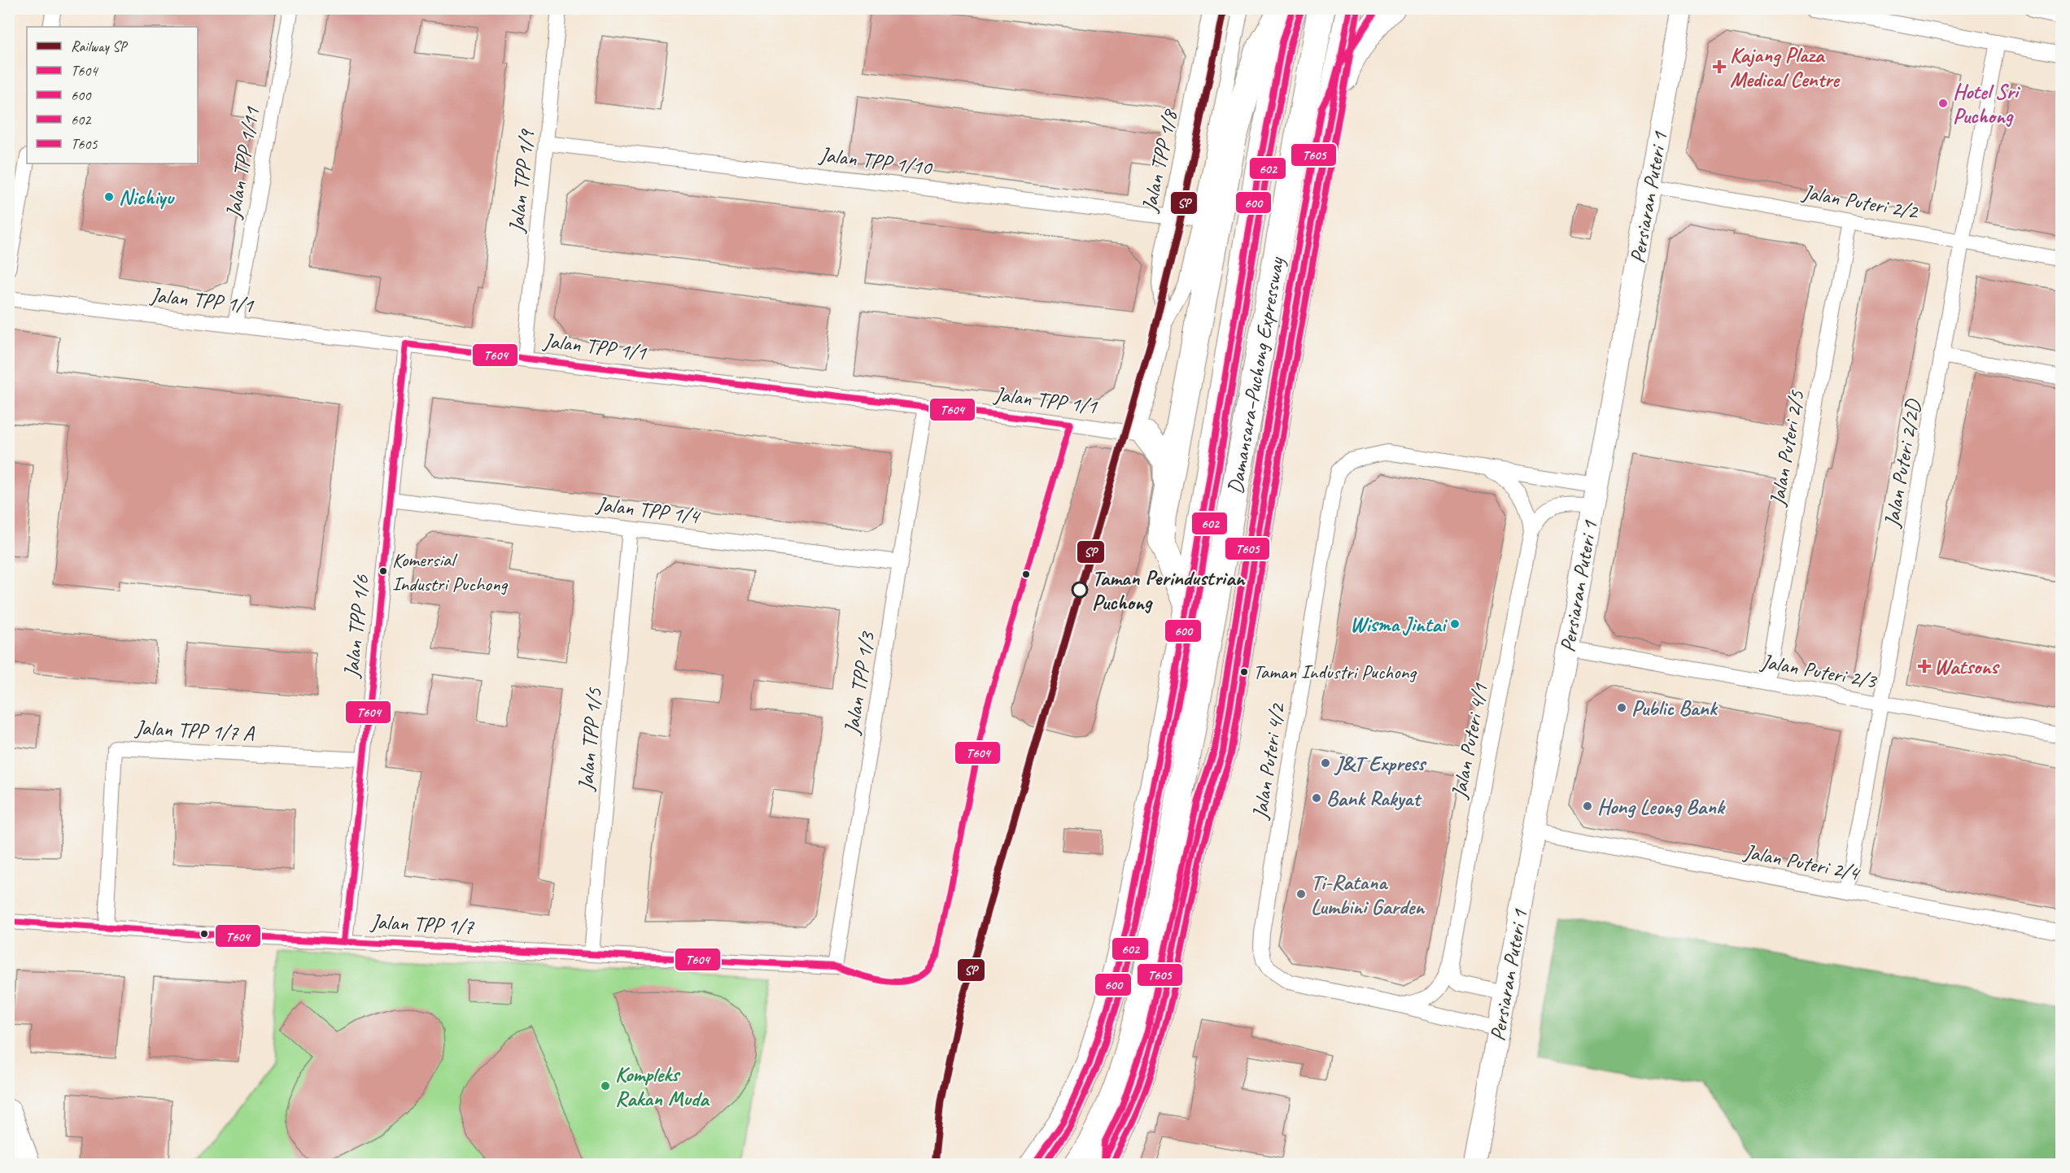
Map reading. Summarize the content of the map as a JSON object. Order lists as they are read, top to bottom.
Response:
{
  "streets": {
    "highway": ["Damansara–Puchong Expressway"],
    "street": [
      "Jalan TPP 1/10",
      "Jalan TPP 1/8",
      "Jalan TPP 1/11",
      "Jalan TPP 1/9",
      "Persiaran Puteri 1",
      "Jalan Puteri 2/2",
      "Jalan TPP 1/1",
      "Jalan Puteri 2/5",
      "Jalan Puteri 2/2D",
      "Jalan TPP 1/4",
      "Jalan TPP 1/6",
      "Jalan Puteri 2/3",
      "Jalan TPP 1/3",
      "Jalan TPP 1/7 A",
      "Jalan TPP 1/5",
      "Jalan Puteri 4/1",
      "Jalan Puteri 4/2",
      "Jalan Puteri 2/4",
      "Jalan TPP 1/7"
    ]
  },
  "crossings": [
    ["Jalan TPP 1/10", "Jalan TPP 1/8"],
    ["Jalan TPP 1/10", "Jalan TPP 1/9"],
    ["Jalan TPP 1/8", "Jalan TPP 1/1"],
    ["Jalan TPP 1/11", "Jalan TPP 1/1"],
    ["Jalan TPP 1/9", "Jalan TPP 1/1"],
    ["Persiaran Puteri 1", "Jalan Puteri 2/2"],
    ["Persiaran Puteri 1", "Jalan Puteri 2/3"],
    ["Persiaran Puteri 1", "Jalan Puteri 4/1"],
    ["Persiaran Puteri 1", "Jalan Puteri 4/2"],
    ["Persiaran Puteri 1", "Jalan Puteri 2/4"],
    ["Jalan Puteri 2/2", "Jalan Puteri 2/5"],
    ["Jalan Puteri 2/2", "Jalan Puteri 2/2D"],
    ["Jalan TPP 1/1", "Jalan TPP 1/6"],
    ["Jalan TPP 1/1", "Jalan TPP 1/3"],
    ["Jalan Puteri 2/5", "Jalan Puteri 2/3"],
    ["Jalan Puteri 2/2D", "Jalan Puteri 2/3"],
    ["Jalan Puteri 2/2D", "Jalan Puteri 2/4"],
    ["Jalan TPP 1/4", "Jalan TPP 1/6"],
    ["Jalan TPP 1/4", "Jalan TPP 1/3"],
    ["Jalan TPP 1/4", "Jalan TPP 1/5"],
    ["Jalan TPP 1/6", "Jalan TPP 1/7 A"],
    ["Jalan TPP 1/6", "Jalan TPP 1/7"],
    ["Jalan TPP 1/3", "Jalan TPP 1/7"],
    ["Jalan TPP 1/7 A", "Jalan TPP 1/7"],
    ["Jalan TPP 1/5", "Jalan TPP 1/7"],
    ["Jalan Puteri 4/1", "Jalan Puteri 4/2"]
  ],
  "places": {
    "health": ["Kajang Plaza Medical Centre", "Watsons"],
    "other": [
      "Hotel Sri Puchong",
      "Nichiyu",
      "Komersial Industri Puchong",
      "Taman Perindustrian Puchong",
      "Wisma Jintai",
      "Taman Industri Puchong",
      "Public Bank",
      "J&T Express",
      "Bank Rakyat",
      "Hong Leong Bank",
      "Ti-Ratana Lumbini Garden",
      "Kompleks Rakan Muda"
    ]
  },
  "lines": [
    "rail line SP",
    "transit line 600",
    "transit line T605",
    "transit line 602",
    "transit line T604"
  ],
  "legend": [
    "Railway SP",
    "T604",
    "600",
    "602",
    "T605"
  ]
}
